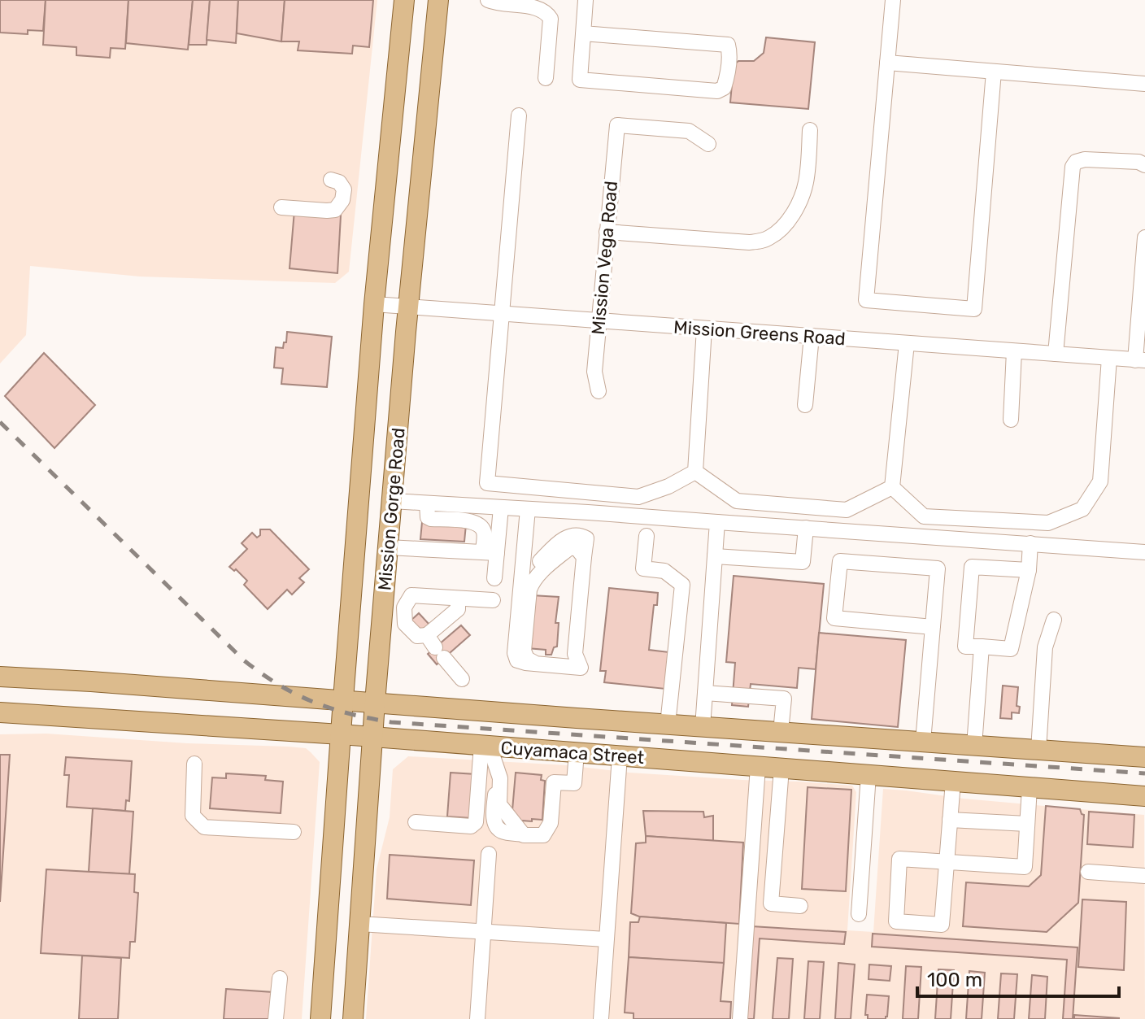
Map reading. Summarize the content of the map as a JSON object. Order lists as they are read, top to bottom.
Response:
{
  "streets": {
    "main road": ["Mission Gorge Road", "Cuyamaca Street"],
    "street": ["Mission Vega Road", "Mission Greens Road"]
  },
  "crossings": [
    ["Mission Vega Road", "Mission Greens Road"],
    ["Mission Greens Road", "Mission Gorge Road"],
    ["Mission Gorge Road", "Cuyamaca Street"]
  ],
  "scale_bar": "100 m"
}
